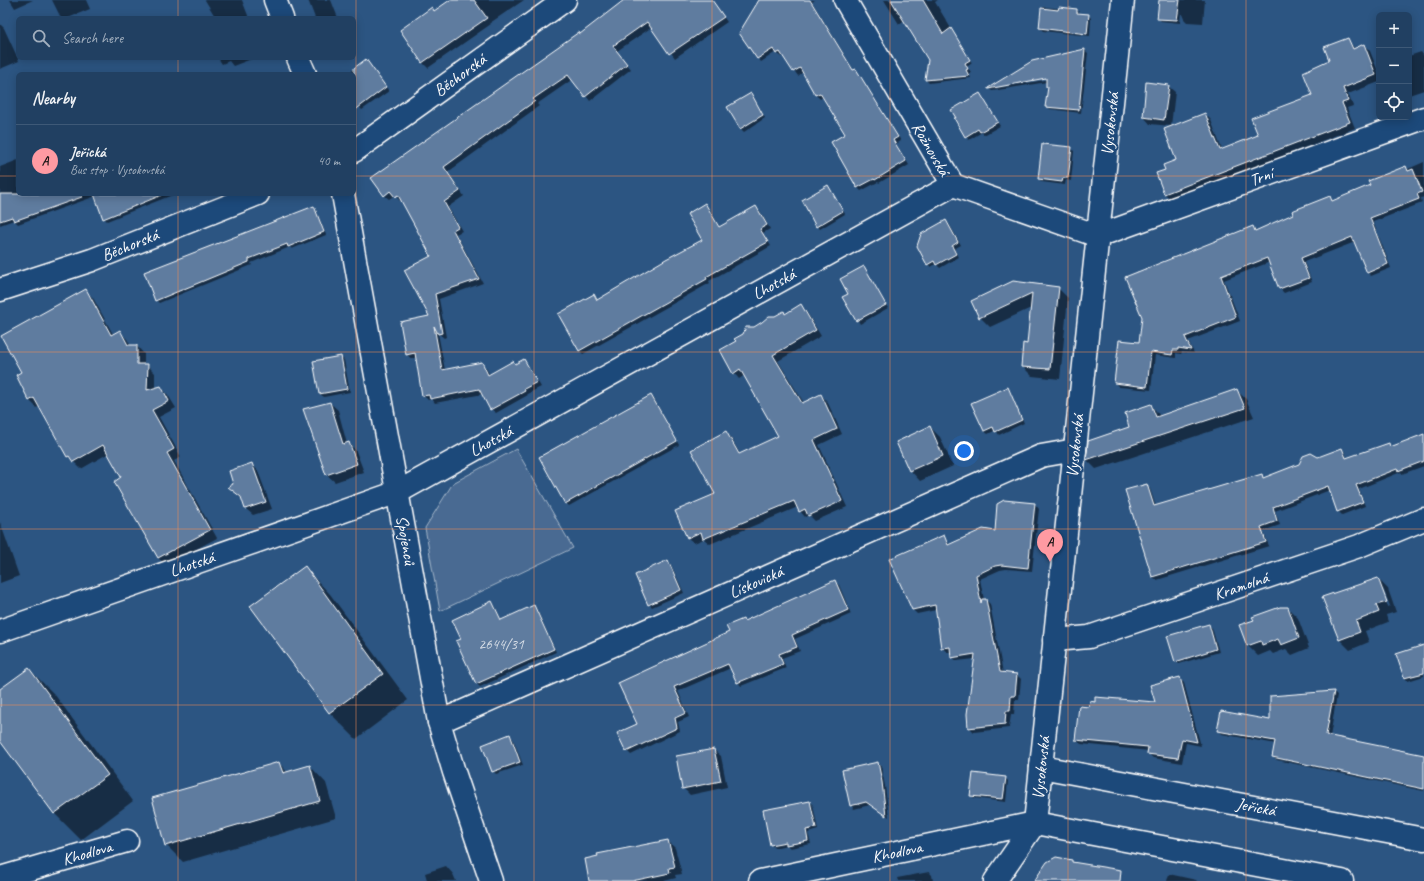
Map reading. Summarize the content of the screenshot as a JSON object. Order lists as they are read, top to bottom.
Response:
{
  "streets": {
    "street": [
      "Běchorská",
      "Vysokovská",
      "Rožnovská",
      "Trní",
      "Lhotská",
      "Spojenců",
      "Lískovická",
      "Kramolná",
      "Jeřická",
      "Khodlova"
    ]
  },
  "crossings": [
    ["Vysokovská", "Rožnovská"],
    ["Vysokovská", "Trní"],
    ["Vysokovská", "Lískovická"],
    ["Vysokovská", "Kramolná"],
    ["Vysokovská", "Jeřická"],
    ["Vysokovská", "Khodlova"],
    ["Rožnovská", "Trní"],
    ["Rožnovská", "Lhotská"],
    ["Lhotská", "Spojenců"],
    ["Spojenců", "Lískovická"]
  ],
  "house_numbers": ["2644/31"],
  "page": {
    "map_buttons": ["+", "−"],
    "search": "Search here",
    "heading": "Nearby",
    "list": [
      {
        "mark": "A",
        "name": "Jeřická",
        "note": "Bus stop · Vysokovská",
        "value": "40 m"
      }
    ],
    "pins": "A"
  }
}
